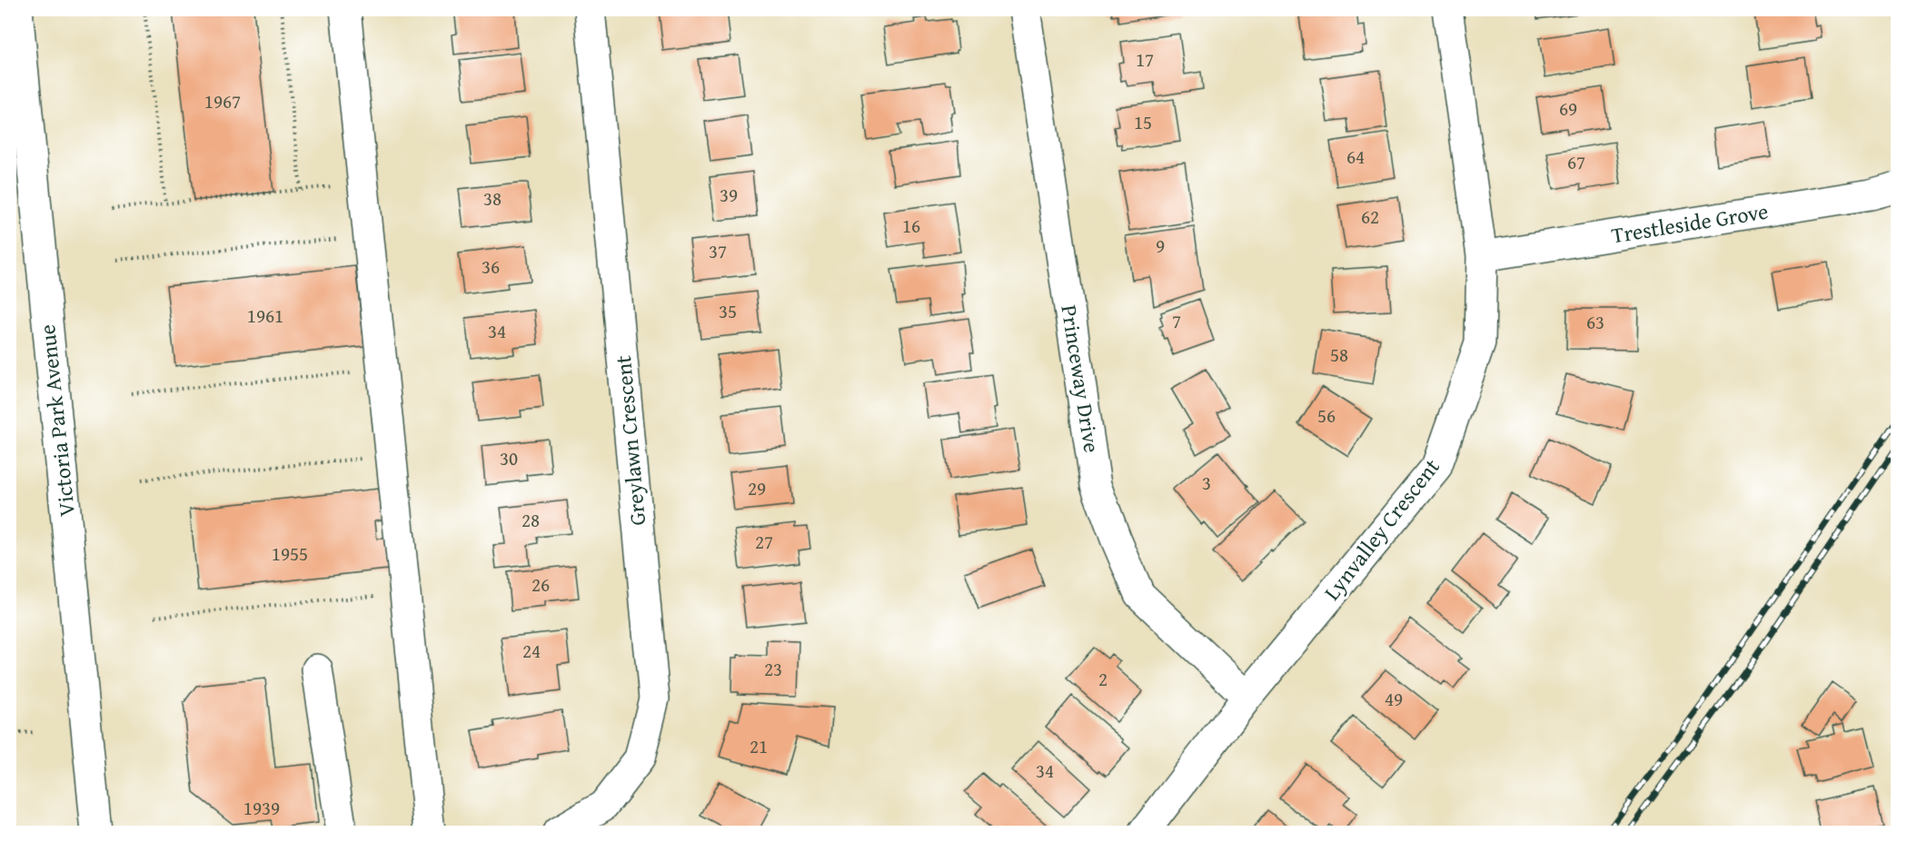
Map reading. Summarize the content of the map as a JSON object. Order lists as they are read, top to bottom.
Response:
{
  "streets": {
    "street": [
      "Trestleside Grove",
      "Princeway Drive",
      "Victoria Park Avenue",
      "Greylawn Crescent",
      "Lynvalley Crescent"
    ]
  },
  "crossings": [
    ["Trestleside Grove", "Lynvalley Crescent"],
    ["Princeway Drive", "Lynvalley Crescent"]
  ],
  "house_numbers": [
    "17",
    "1967",
    "69",
    "15",
    "64",
    "67",
    "39",
    "38",
    "62",
    "16",
    "9",
    "37",
    "36",
    "35",
    "1961",
    "7",
    "63",
    "34",
    "58",
    "56",
    "30",
    "3",
    "29",
    "28",
    "27",
    "1955",
    "26",
    "24",
    "23",
    "2",
    "49",
    "21",
    "34",
    "1939"
  ]
}
